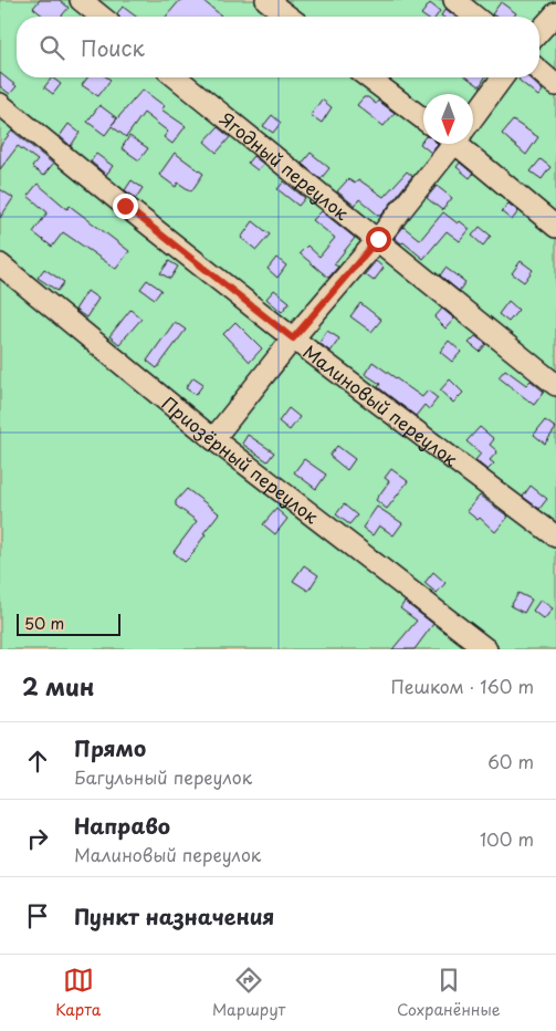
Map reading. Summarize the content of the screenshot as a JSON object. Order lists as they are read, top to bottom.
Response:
{
  "streets": {
    "street": ["Ягодный переулок", "Малиновый переулок", "Приозёрный переулок"]
  },
  "scale_bar": "50 m",
  "north": "bottom",
  "page": {
    "search": "Поиск",
    "scale": "50 m",
    "heading": ["2 мин", "Пешком · 160 m"],
    "list": [
      ["Прямо", "Багульный переулок", "60 m"],
      ["Направо", "Малиновый переулок", "100 m"],
      "Пункт назначения"
    ],
    "nav": ["Карта", "Маршрут", "Сохранённые"]
  }
}
